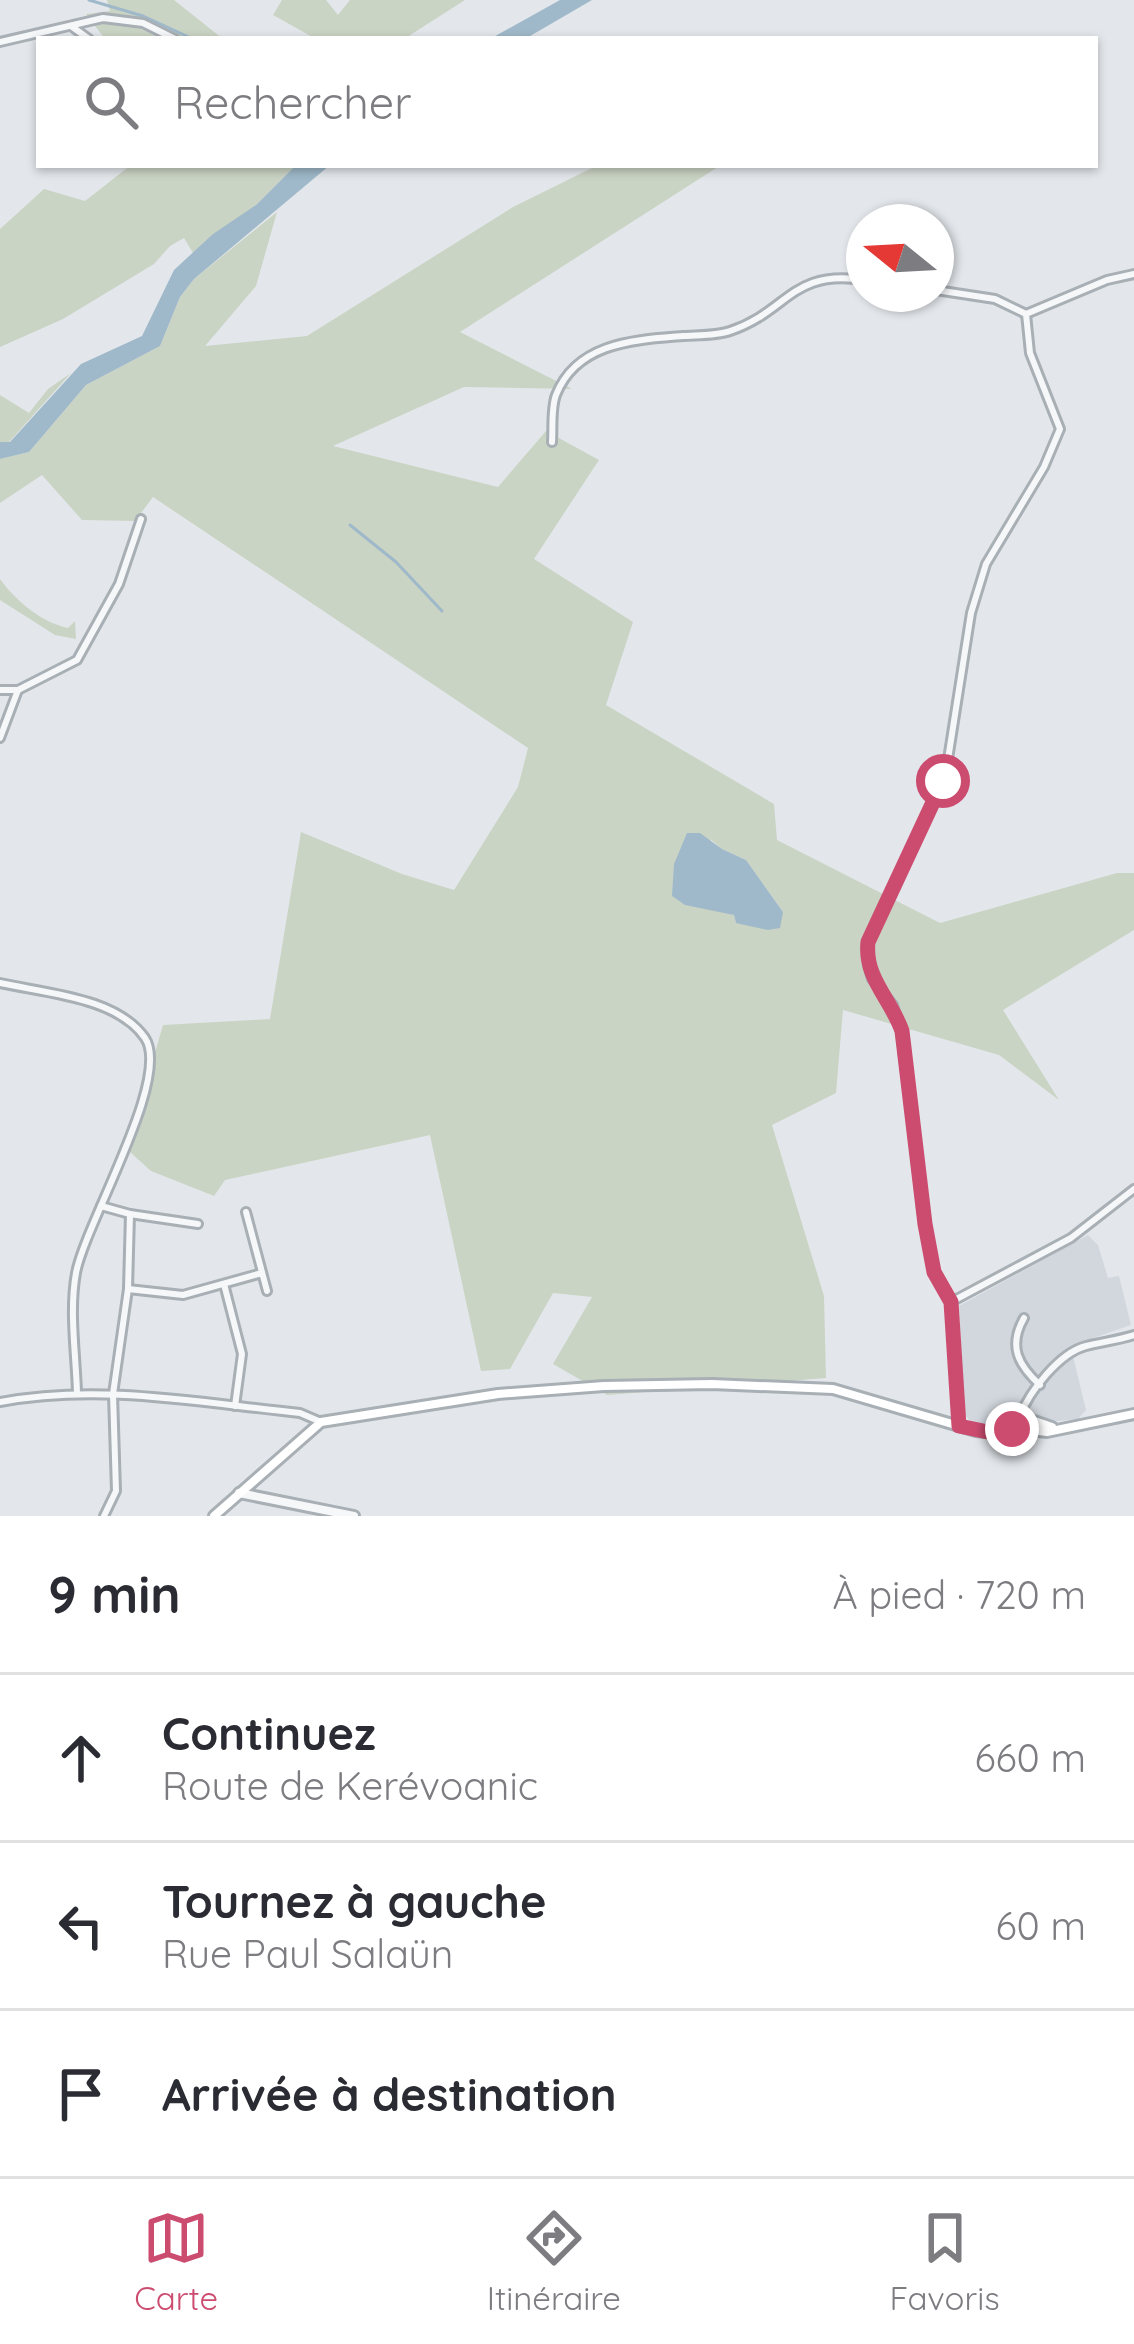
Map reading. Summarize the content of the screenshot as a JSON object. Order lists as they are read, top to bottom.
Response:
{
  "north": "left",
  "page": {
    "search": "Rechercher",
    "heading": ["9 min", "À pied · 720 m"],
    "list": [
      ["Continuez", "Route de Kerévoanic", "660 m"],
      ["Tournez à gauche", "Rue Paul Salaün", "60 m"],
      "Arrivée à destination"
    ],
    "nav": ["Carte", "Itinéraire", "Favoris"]
  }
}
